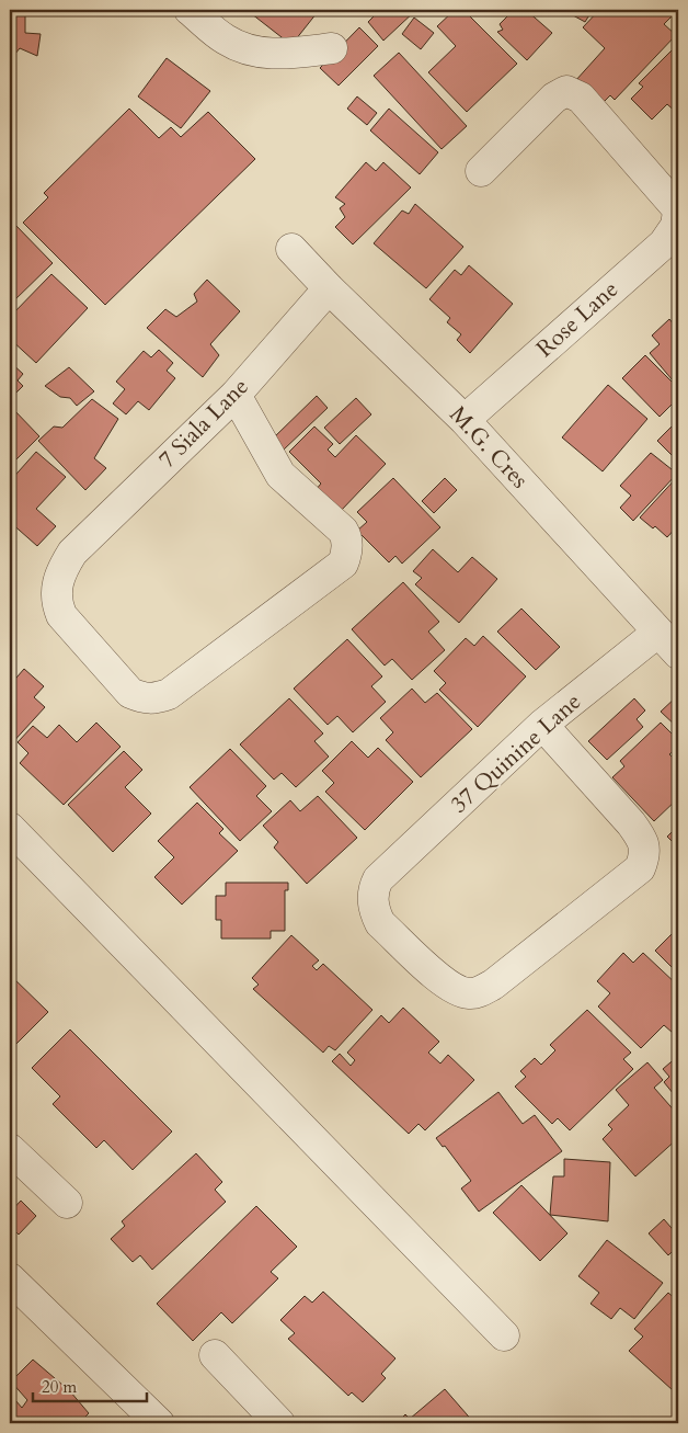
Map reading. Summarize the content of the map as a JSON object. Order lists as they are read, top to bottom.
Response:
{
  "streets": {
    "street": [
      "Rose Lane",
      "7 Siala Lane",
      "M.G. Cres",
      "37 Quinine Lane"
    ]
  },
  "crossings": [
    ["Rose Lane", "M.G. Cres"],
    ["7 Siala Lane", "M.G. Cres"],
    ["M.G. Cres", "37 Quinine Lane"]
  ],
  "scale_bar": "20 m"
}
